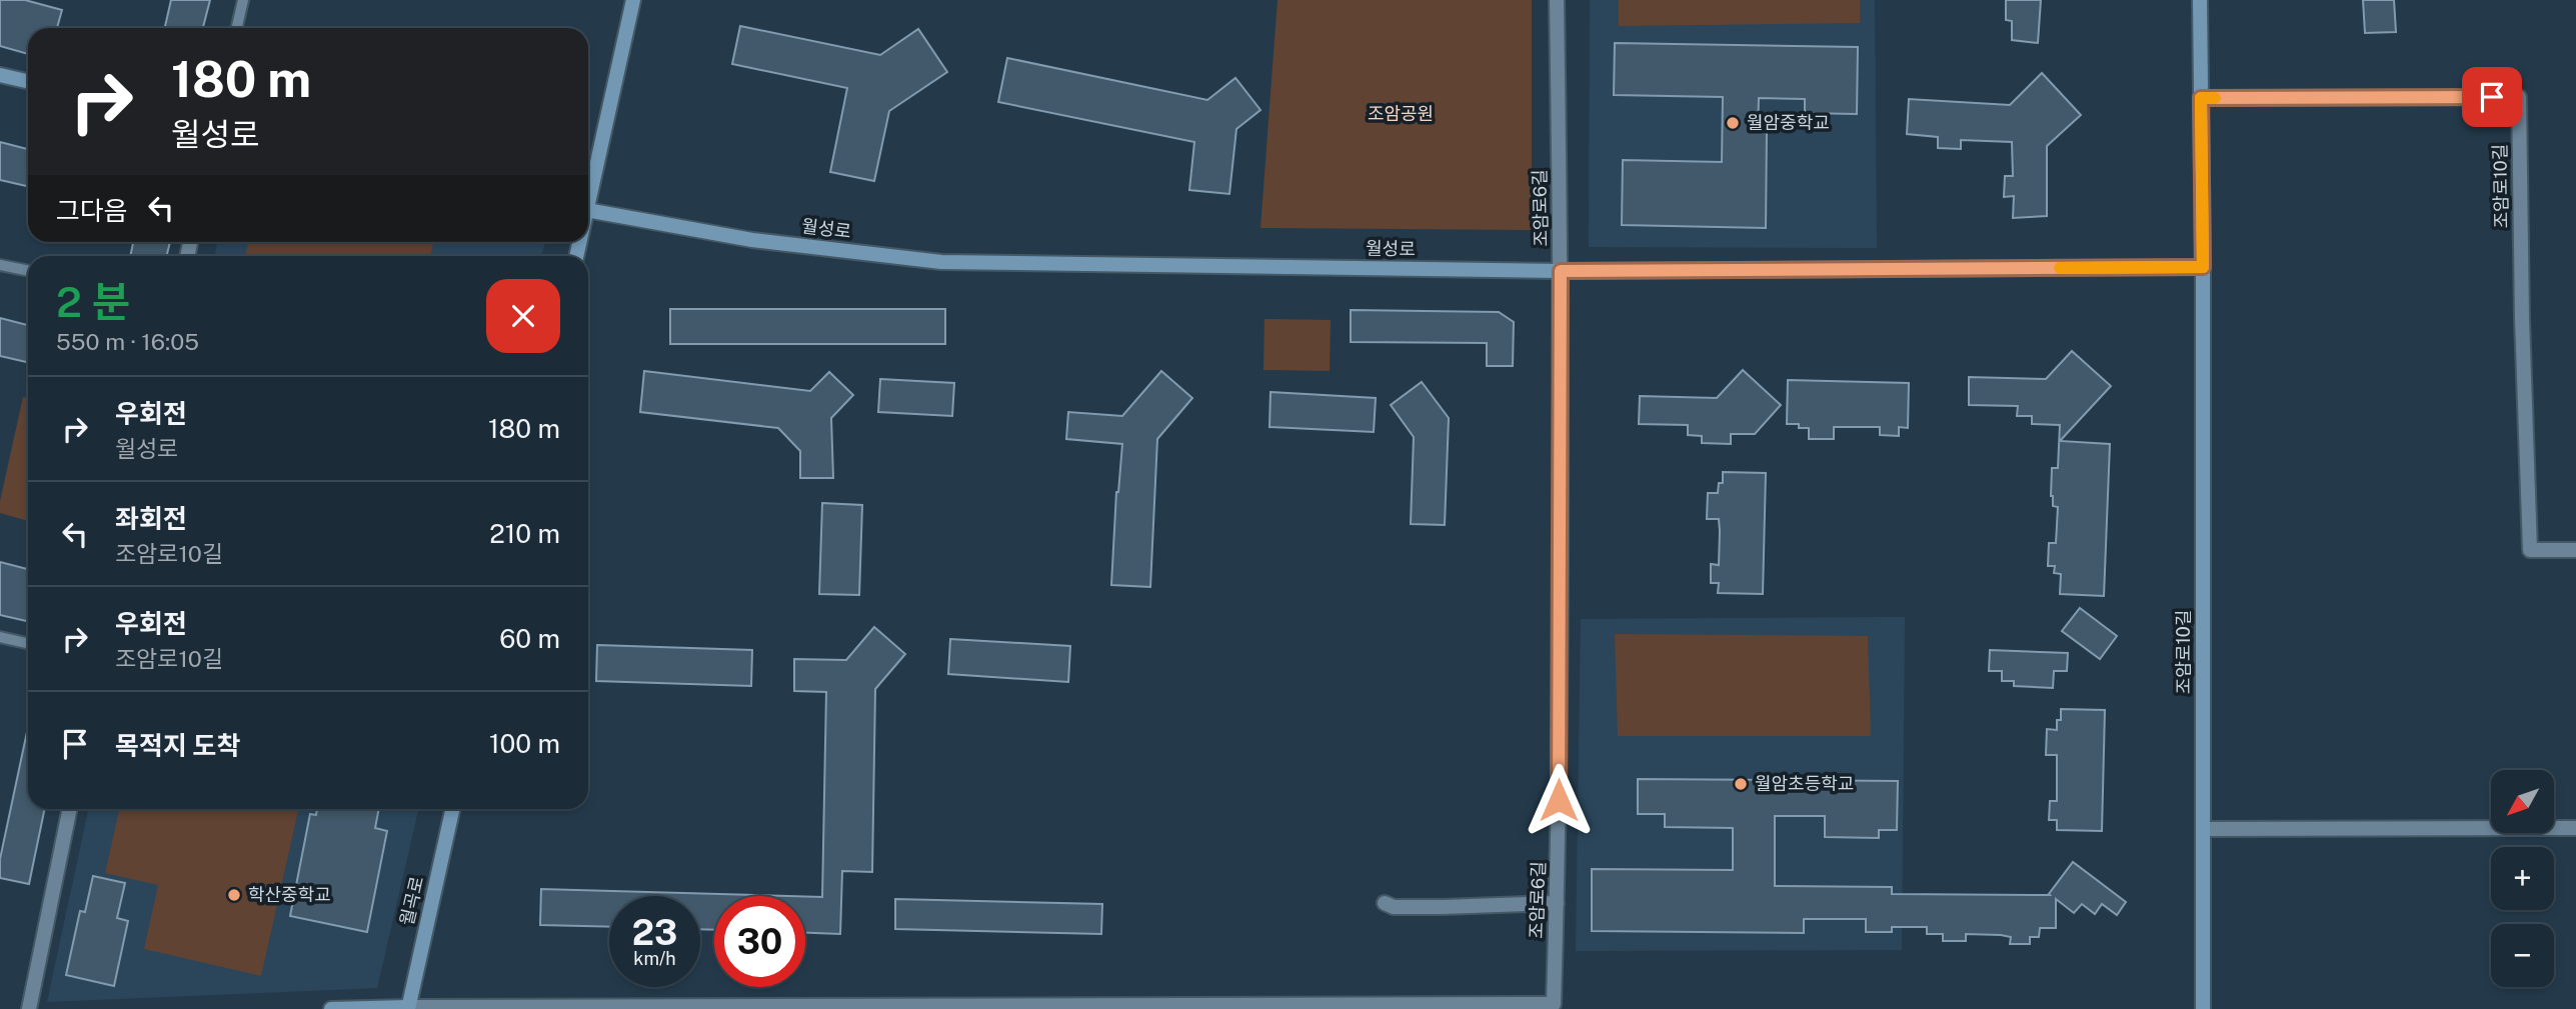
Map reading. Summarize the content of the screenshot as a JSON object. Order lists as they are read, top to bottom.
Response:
{
  "streets": {
    "street": [
      "조암로10길",
      "조암로6길",
      "월성로",
      "월곡로"
    ]
  },
  "crossings": [
    ["조암로10길", "월성로"],
    ["조암로6길", "월성로"],
    ["조암로6길", "월곡로"]
  ],
  "parks": ["조암공원"],
  "places": ["월암중학교", "월암초등학교", "학산중학교"],
  "north": "bottom left",
  "page": {
    "turn": ["180 m", "월성로"],
    "then": "그다음",
    "heading": ["2 분", "550 m · 16:05"],
    "list": [
      {
        "name": "우회전",
        "note": "월성로",
        "value": "180 m"
      },
      {
        "name": "좌회전",
        "note": "조암로10길",
        "value": "210 m"
      },
      {
        "name": "우회전",
        "note": "조암로10길",
        "value": "60 m"
      },
      {
        "name": "목적지 도착",
        "value": "100 m"
      }
    ],
    "map_buttons": ["+", "−"],
    "speed": "23 km/h",
    "limit": "30"
  }
}
